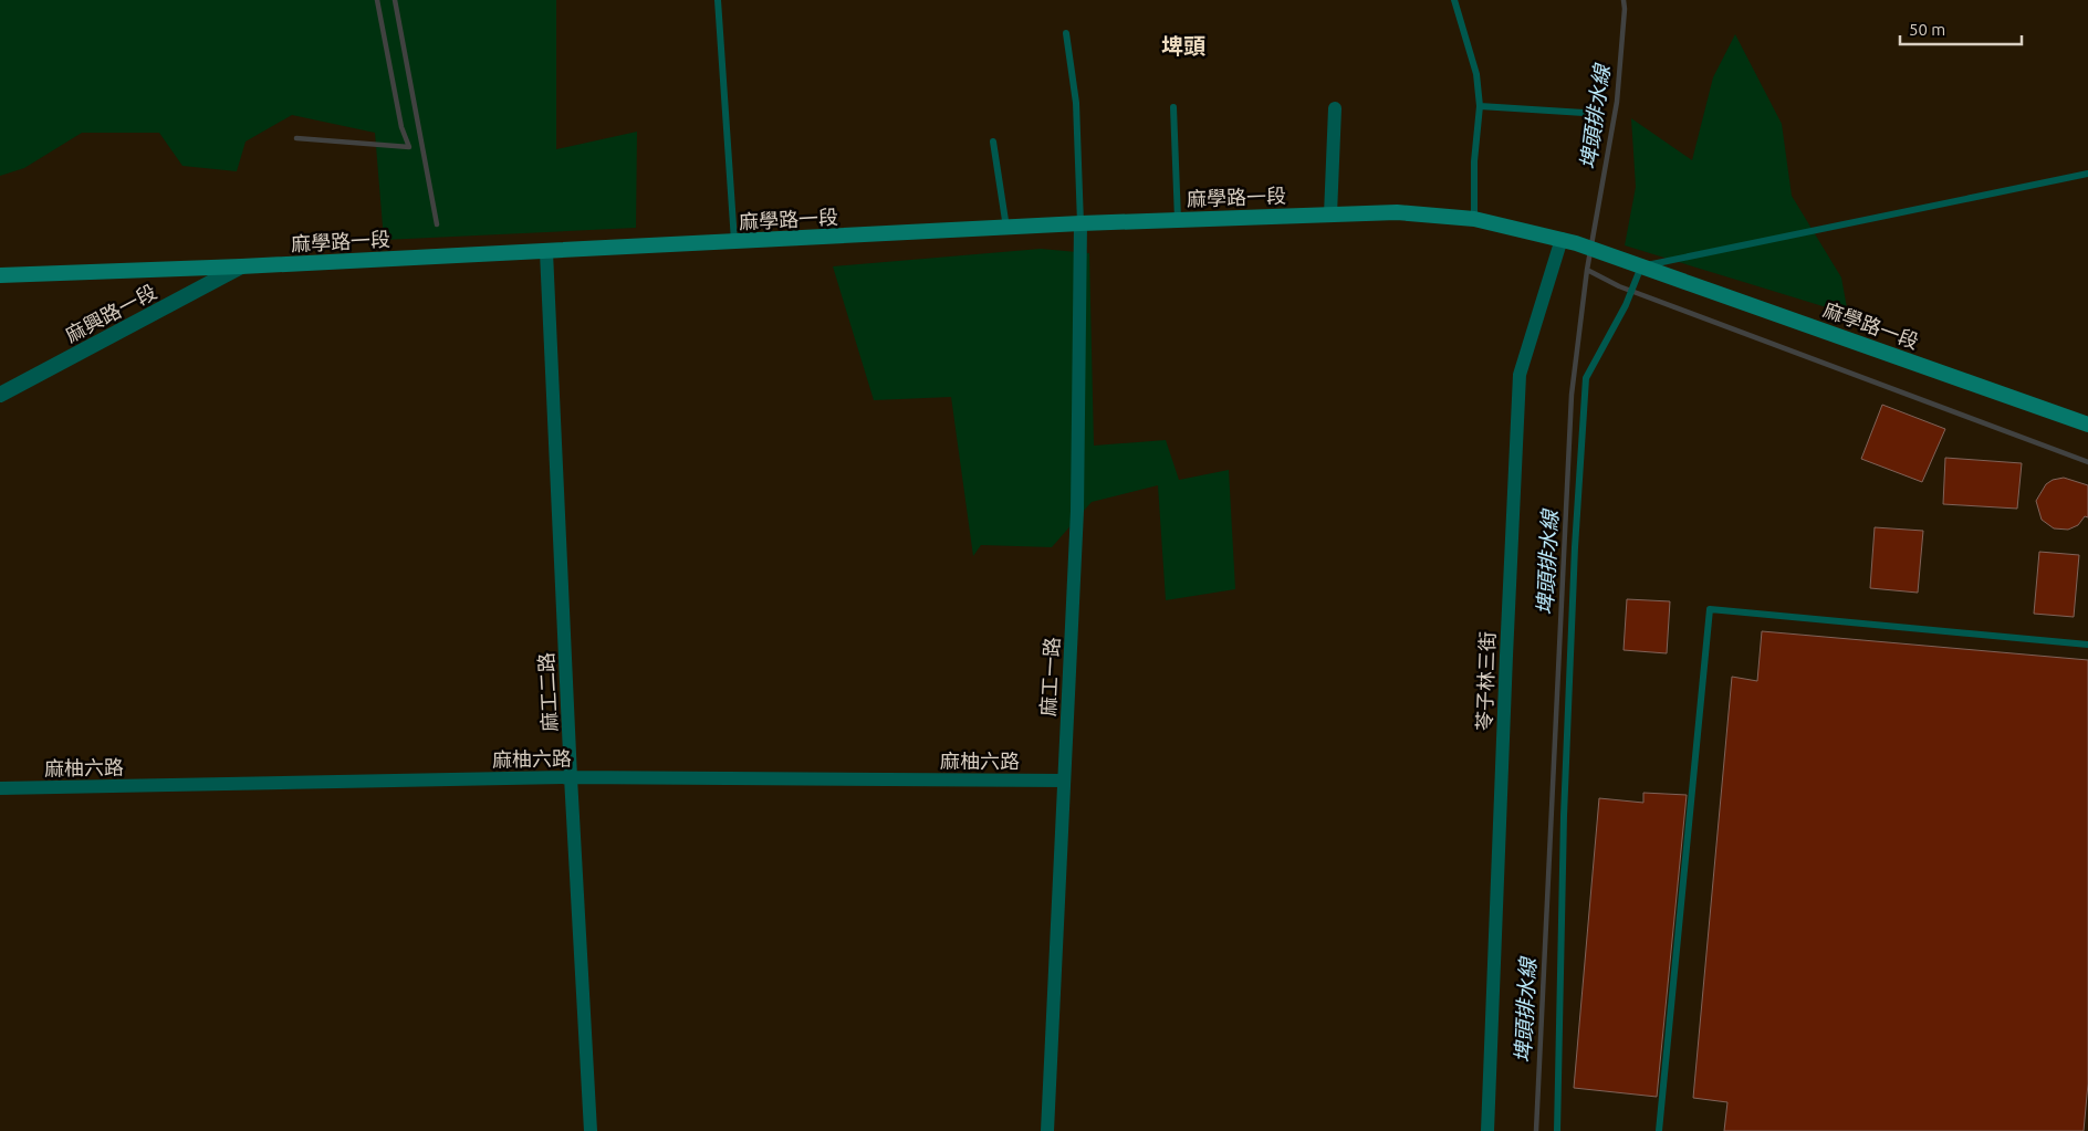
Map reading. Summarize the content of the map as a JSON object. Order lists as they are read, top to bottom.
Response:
{
  "streets": {
    "main road": ["麻學路一段"],
    "street": [
      "麻興路一段",
      "麻工一路",
      "苓子林三街",
      "麻工二路",
      "麻柚六路"
    ]
  },
  "crossings": [
    ["麻學路一段", "麻興路一段"],
    ["麻學路一段", "麻工一路"],
    ["麻學路一段", "苓子林三街"],
    ["麻學路一段", "麻工二路"],
    ["麻工一路", "麻柚六路"],
    ["麻工二路", "麻柚六路"]
  ],
  "districts": ["埤頭"],
  "water": ["埤頭排水線"],
  "scale_bar": "50 m"
}
